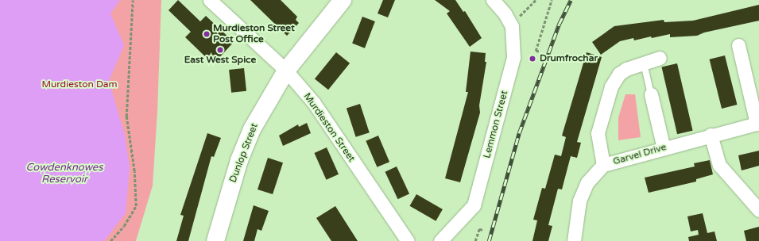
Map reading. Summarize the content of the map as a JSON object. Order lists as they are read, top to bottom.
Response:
{
  "streets": {
    "main road": ["Dunlop Street"],
    "street": ["Lemmon Street", "Murdieston Street", "Garvel Drive"]
  },
  "crossings": [
    ["Murdieston Street", "Dunlop Street"]
  ],
  "water": ["Cowdenknowes Reservoir"],
  "parks": ["Murdieston Dam"],
  "places": ["Murdieston Street Post Office", "East West Spice", "Drumfrochar"]
}
